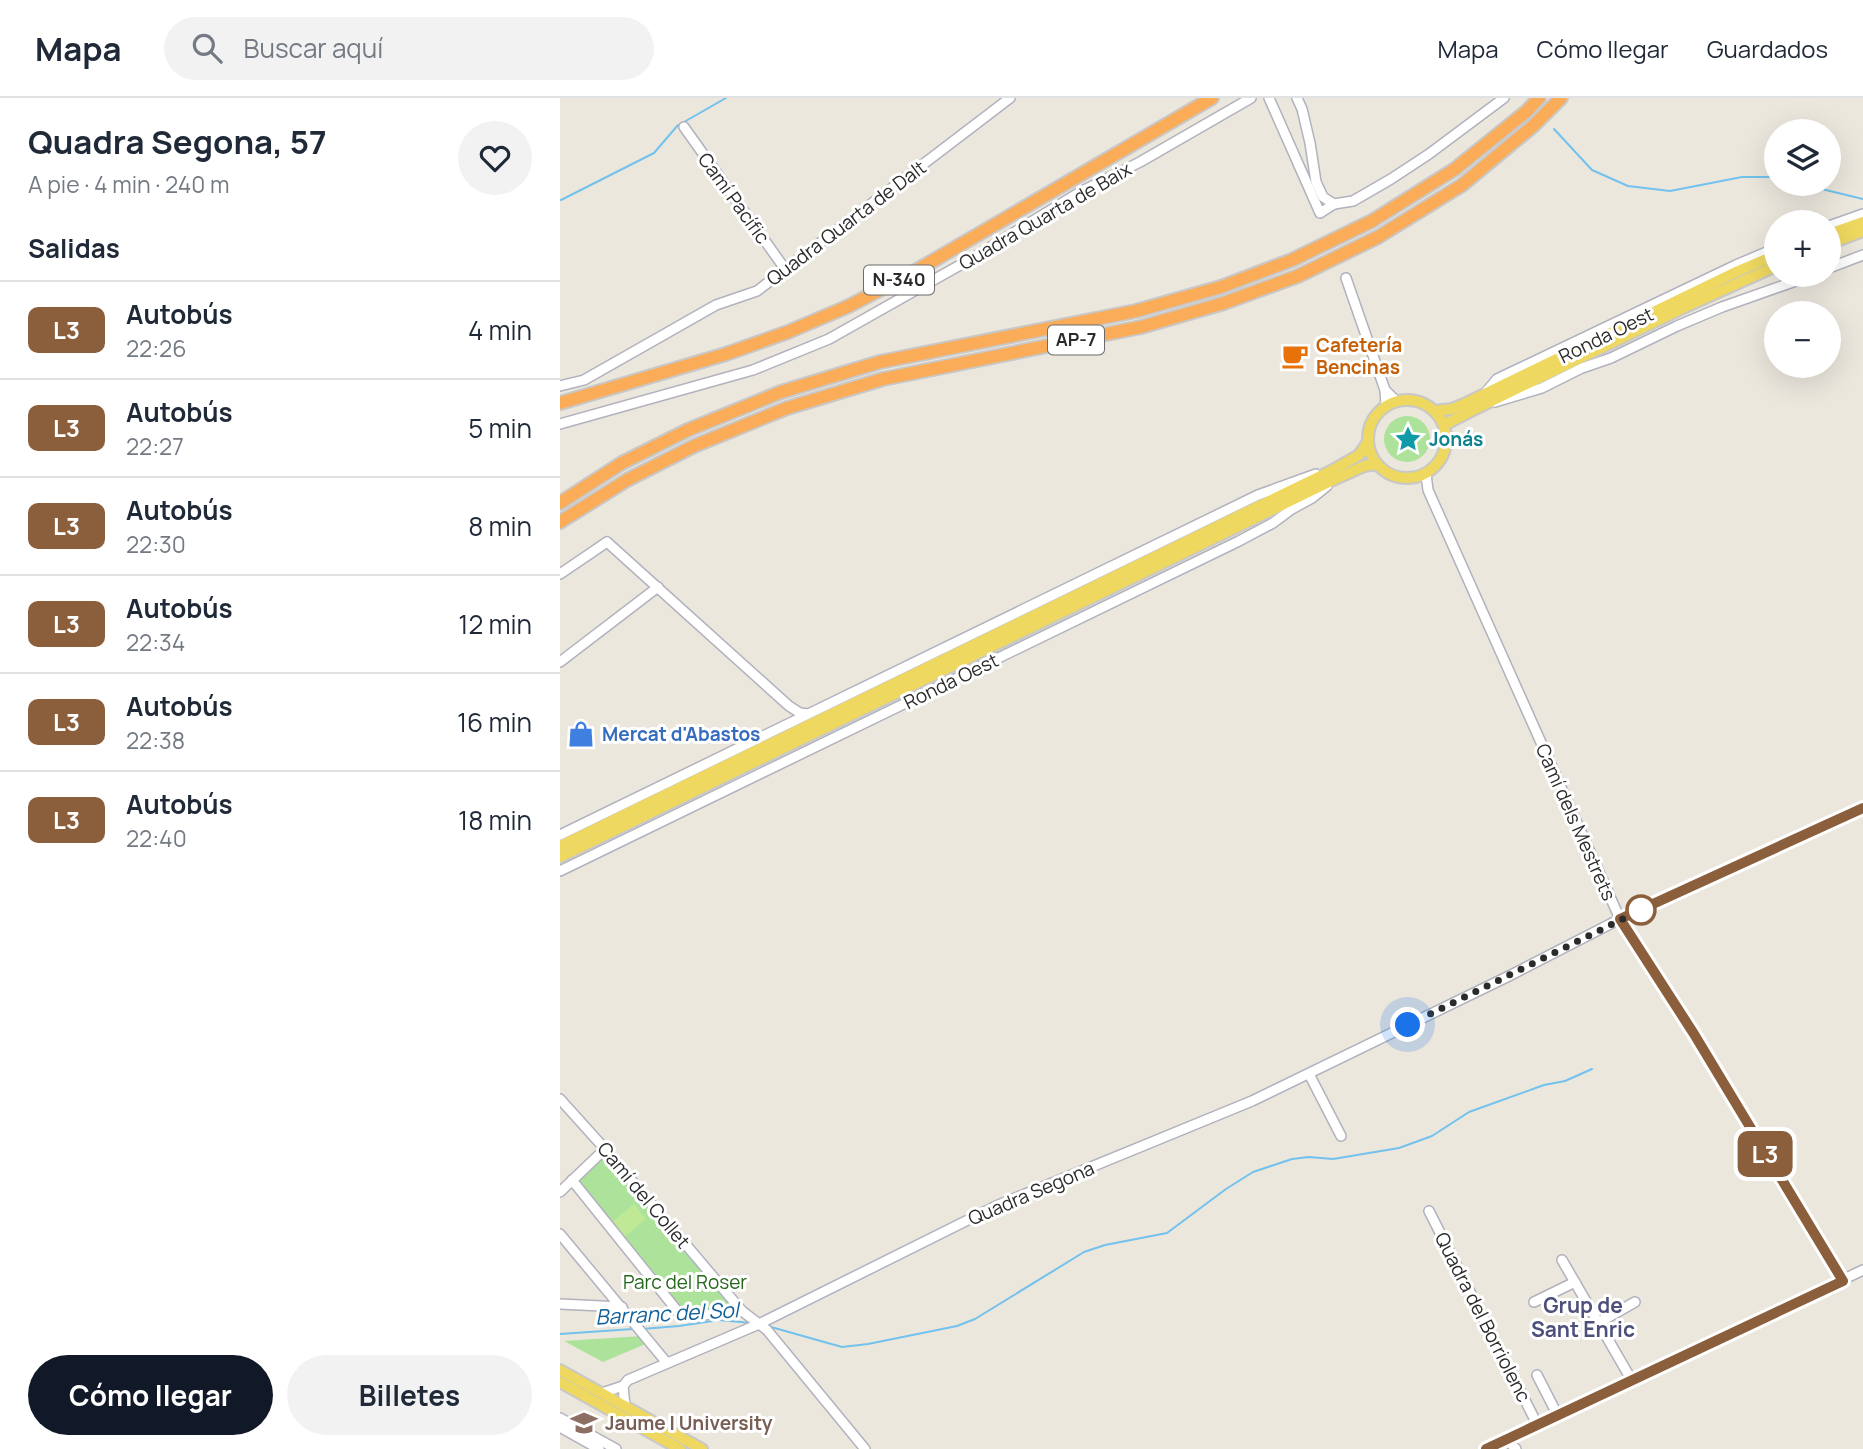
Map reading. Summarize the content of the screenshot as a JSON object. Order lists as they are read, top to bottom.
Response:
{
  "streets": {
    "highway": ["N-340", "AP-7"],
    "main road": ["Ronda Oest"],
    "street": [
      "Camí Pacífic",
      "Quadra Quarta de Baix",
      "Quadra Quarta de Dalt",
      "Camí dels Mestrets",
      "Quadra Segona",
      "Camí del Collet",
      "Quadra del Borriolenc"
    ]
  },
  "crossings": [
    ["Camí Pacífic", "Quadra Quarta de Dalt"],
    ["Ronda Oest", "Camí dels Mestrets"],
    ["Camí dels Mestrets", "Quadra Segona"],
    ["Camí dels Mestrets", "Quadra del Borriolenc"],
    ["Quadra Segona", "Camí del Collet"]
  ],
  "districts": ["Grup de Sant Enric"],
  "water": ["Barranc del Sol"],
  "parks": ["Parc del Roser"],
  "places": {
    "cafe": ["Cafetería Bencinas"],
    "place": ["Jonás"],
    "shop": ["Mercat d'Abastos"],
    "school or university": ["Jaume I University"]
  },
  "lines": ["bus line L3"],
  "page": {
    "header": "Mapa",
    "search": "Buscar aquí",
    "nav": ["Mapa", "Cómo llegar", "Guardados"],
    "heading": [
      ["Quadra Segona, 57", "A pie · 4 min · 240 m"],
      "Salidas"
    ],
    "on_map": "L3",
    "map_buttons": ["+", "−"],
    "list": [
      {
        "mark": "L3",
        "name": "Autobús",
        "note": "22:26",
        "value": "4 min"
      },
      {
        "mark": "L3",
        "name": "Autobús",
        "note": "22:27",
        "value": "5 min"
      },
      {
        "mark": "L3",
        "name": "Autobús",
        "note": "22:30",
        "value": "8 min"
      },
      {
        "mark": "L3",
        "name": "Autobús",
        "note": "22:34",
        "value": "12 min"
      },
      {
        "mark": "L3",
        "name": "Autobús",
        "note": "22:38",
        "value": "16 min"
      },
      {
        "mark": "L3",
        "name": "Autobús",
        "note": "22:40",
        "value": "18 min"
      }
    ],
    "buttons": ["Cómo llegar", "Billetes"]
  }
}
